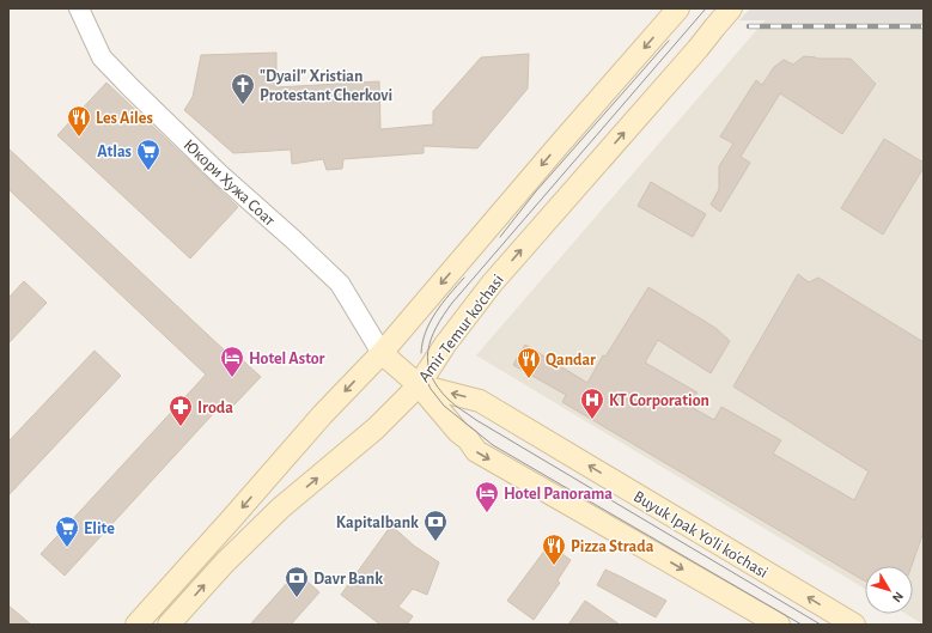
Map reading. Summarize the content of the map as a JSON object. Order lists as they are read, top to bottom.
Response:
{
  "streets": {
    "main road": ["Amir Temur ko'chasi", "Buyuk Ipak Yo'li ko'chasi"],
    "street": ["Юкори Хужа Соат"]
  },
  "crossings": [
    ["Юкори Хужа Соат", "Buyuk Ipak Yo'li ko'chasi"],
    ["Amir Temur ko'chasi", "Buyuk Ipak Yo'li ko'chasi"]
  ],
  "places": {
    "church": ["\"Dyail\" Xristian Protestant Cherkovi"],
    "restaurant": ["Les Ailes", "Qandar", "Pizza Strada"],
    "supermarket": ["Atlas", "Elite"],
    "hotel": ["Hotel Astor", "Hotel Panorama"],
    "hospital": ["KT Corporation"],
    "pharmacy": ["Iroda"],
    "bank": ["Kapitalbank", "Davr Bank"]
  },
  "north": "bottom right"
}
